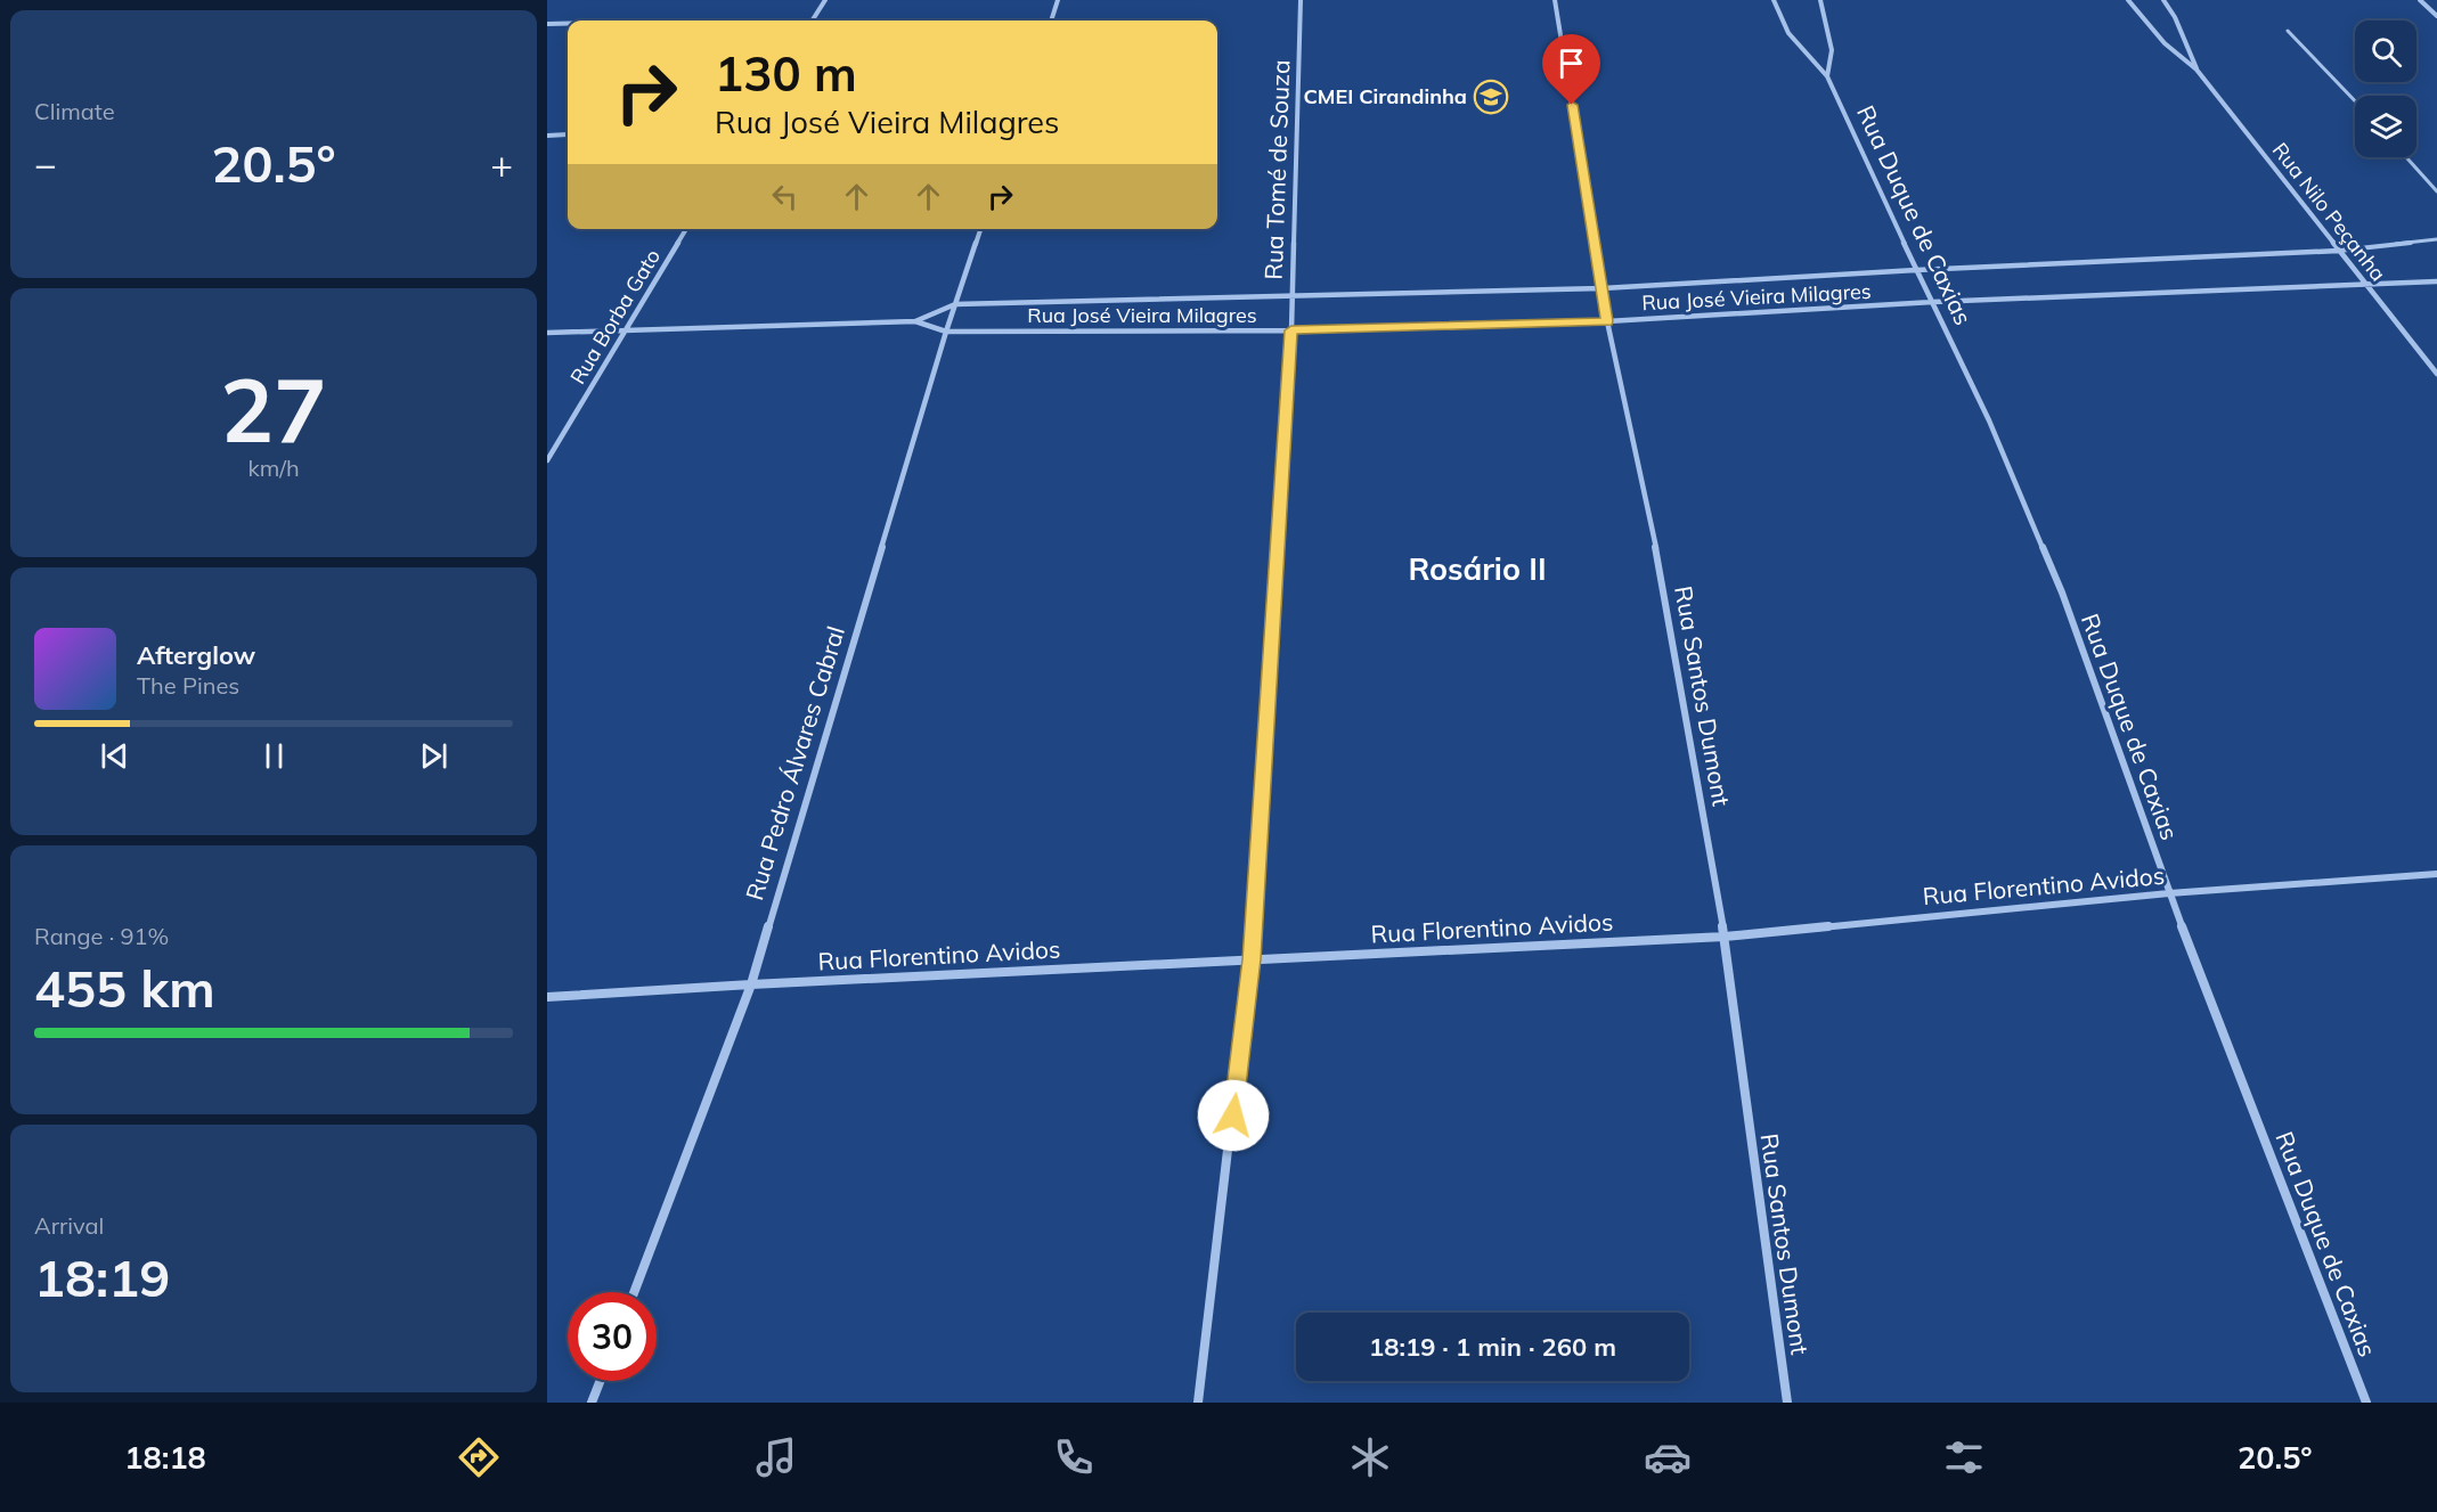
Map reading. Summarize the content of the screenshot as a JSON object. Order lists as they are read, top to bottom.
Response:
{
  "streets": {
    "street": [
      "Rua Tomé de Souza",
      "Rua Nilo Peçanha",
      "Rua Duque de Caxias",
      "Rua José Vieira Milagres",
      "Rua Borba Gato",
      "Rua Santos Dumont",
      "Rua Pedro Álvares Cabral",
      "Rua Florentino Avidos"
    ]
  },
  "crossings": [
    ["Rua Tomé de Souza", "Rua José Vieira Milagres"],
    ["Rua Tomé de Souza", "Rua Florentino Avidos"],
    ["Rua Nilo Peçanha", "Rua José Vieira Milagres"],
    ["Rua Duque de Caxias", "Rua José Vieira Milagres"],
    ["Rua Duque de Caxias", "Rua Florentino Avidos"],
    ["Rua José Vieira Milagres", "Rua Borba Gato"],
    ["Rua José Vieira Milagres", "Rua Santos Dumont"],
    ["Rua José Vieira Milagres", "Rua Pedro Álvares Cabral"],
    ["Rua Santos Dumont", "Rua Florentino Avidos"],
    ["Rua Pedro Álvares Cabral", "Rua Florentino Avidos"]
  ],
  "districts": ["Rosário II"],
  "places": {
    "school or university": ["CMEI Cirandinha"]
  },
  "page": {
    "tile": [
      "Climate",
      ["27", "km/h"],
      ["Range · 91%", "455 km"],
      ["Arrival", "18:19"]
    ],
    "turn": ["130 m", "Rua José Vieira Milagres"],
    "heat": ["−", "20.5°", "+"],
    "song": ["Afterglow", "The Pines"],
    "limit": "30",
    "trip": "18:19 · 1 min · 260 m",
    "tabs": ["18:18", "20.5°"]
  }
}
